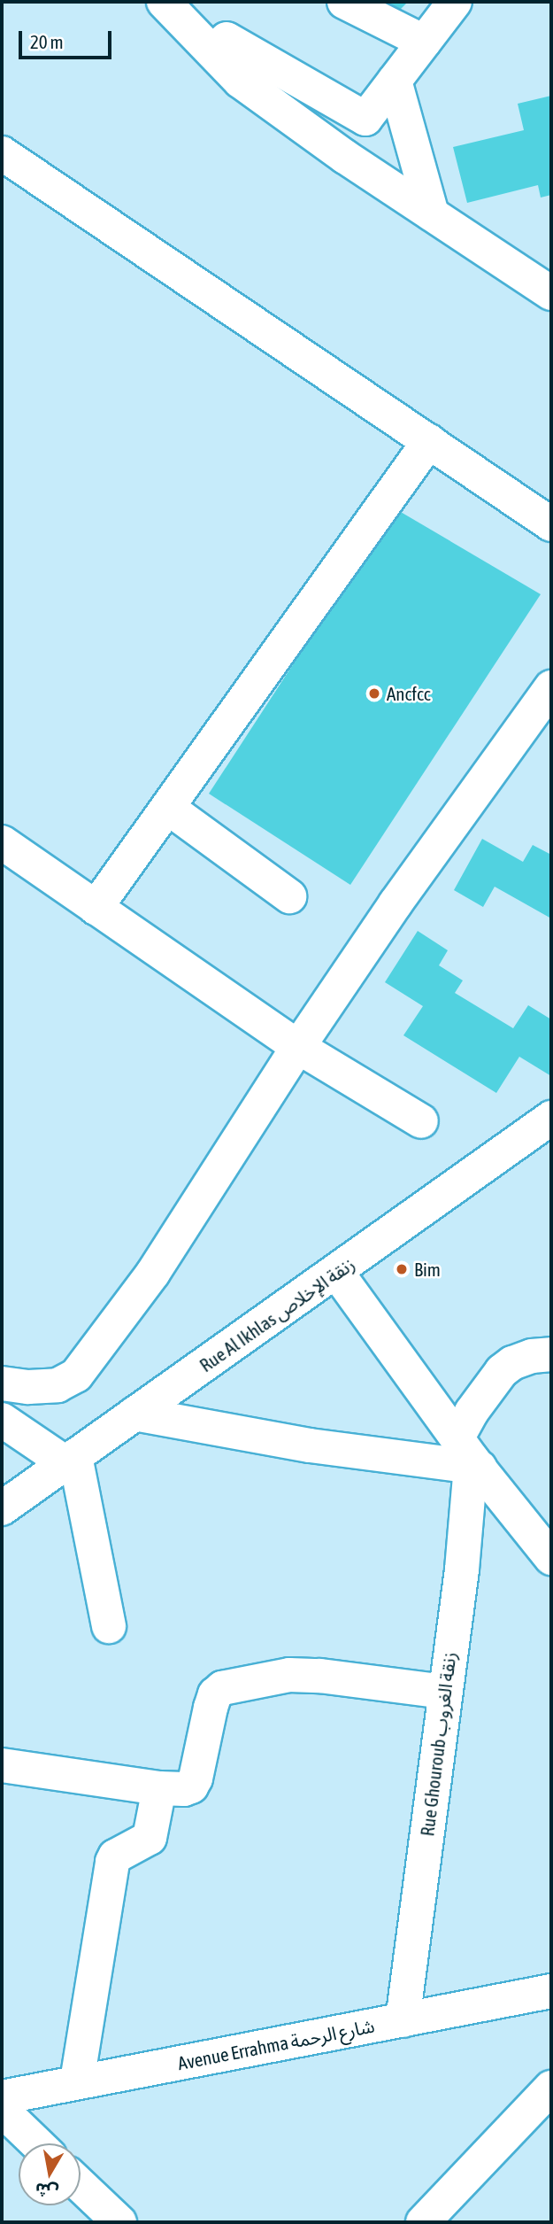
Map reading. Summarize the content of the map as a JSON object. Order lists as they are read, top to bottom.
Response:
{
  "streets": {
    "street": ["Rue Al Ikhlas زنقة الإخلاص", "Rue Ghouroub زنقة الغروب", "Avenue Errahma شارع الرحمة"]
  },
  "crossings": [
    ["Rue Ghouroub زنقة الغروب", "Avenue Errahma شارع الرحمة"]
  ],
  "places": ["Ancfcc", "Bim"],
  "scale_bar": "20 m",
  "north": "bottom"
}
